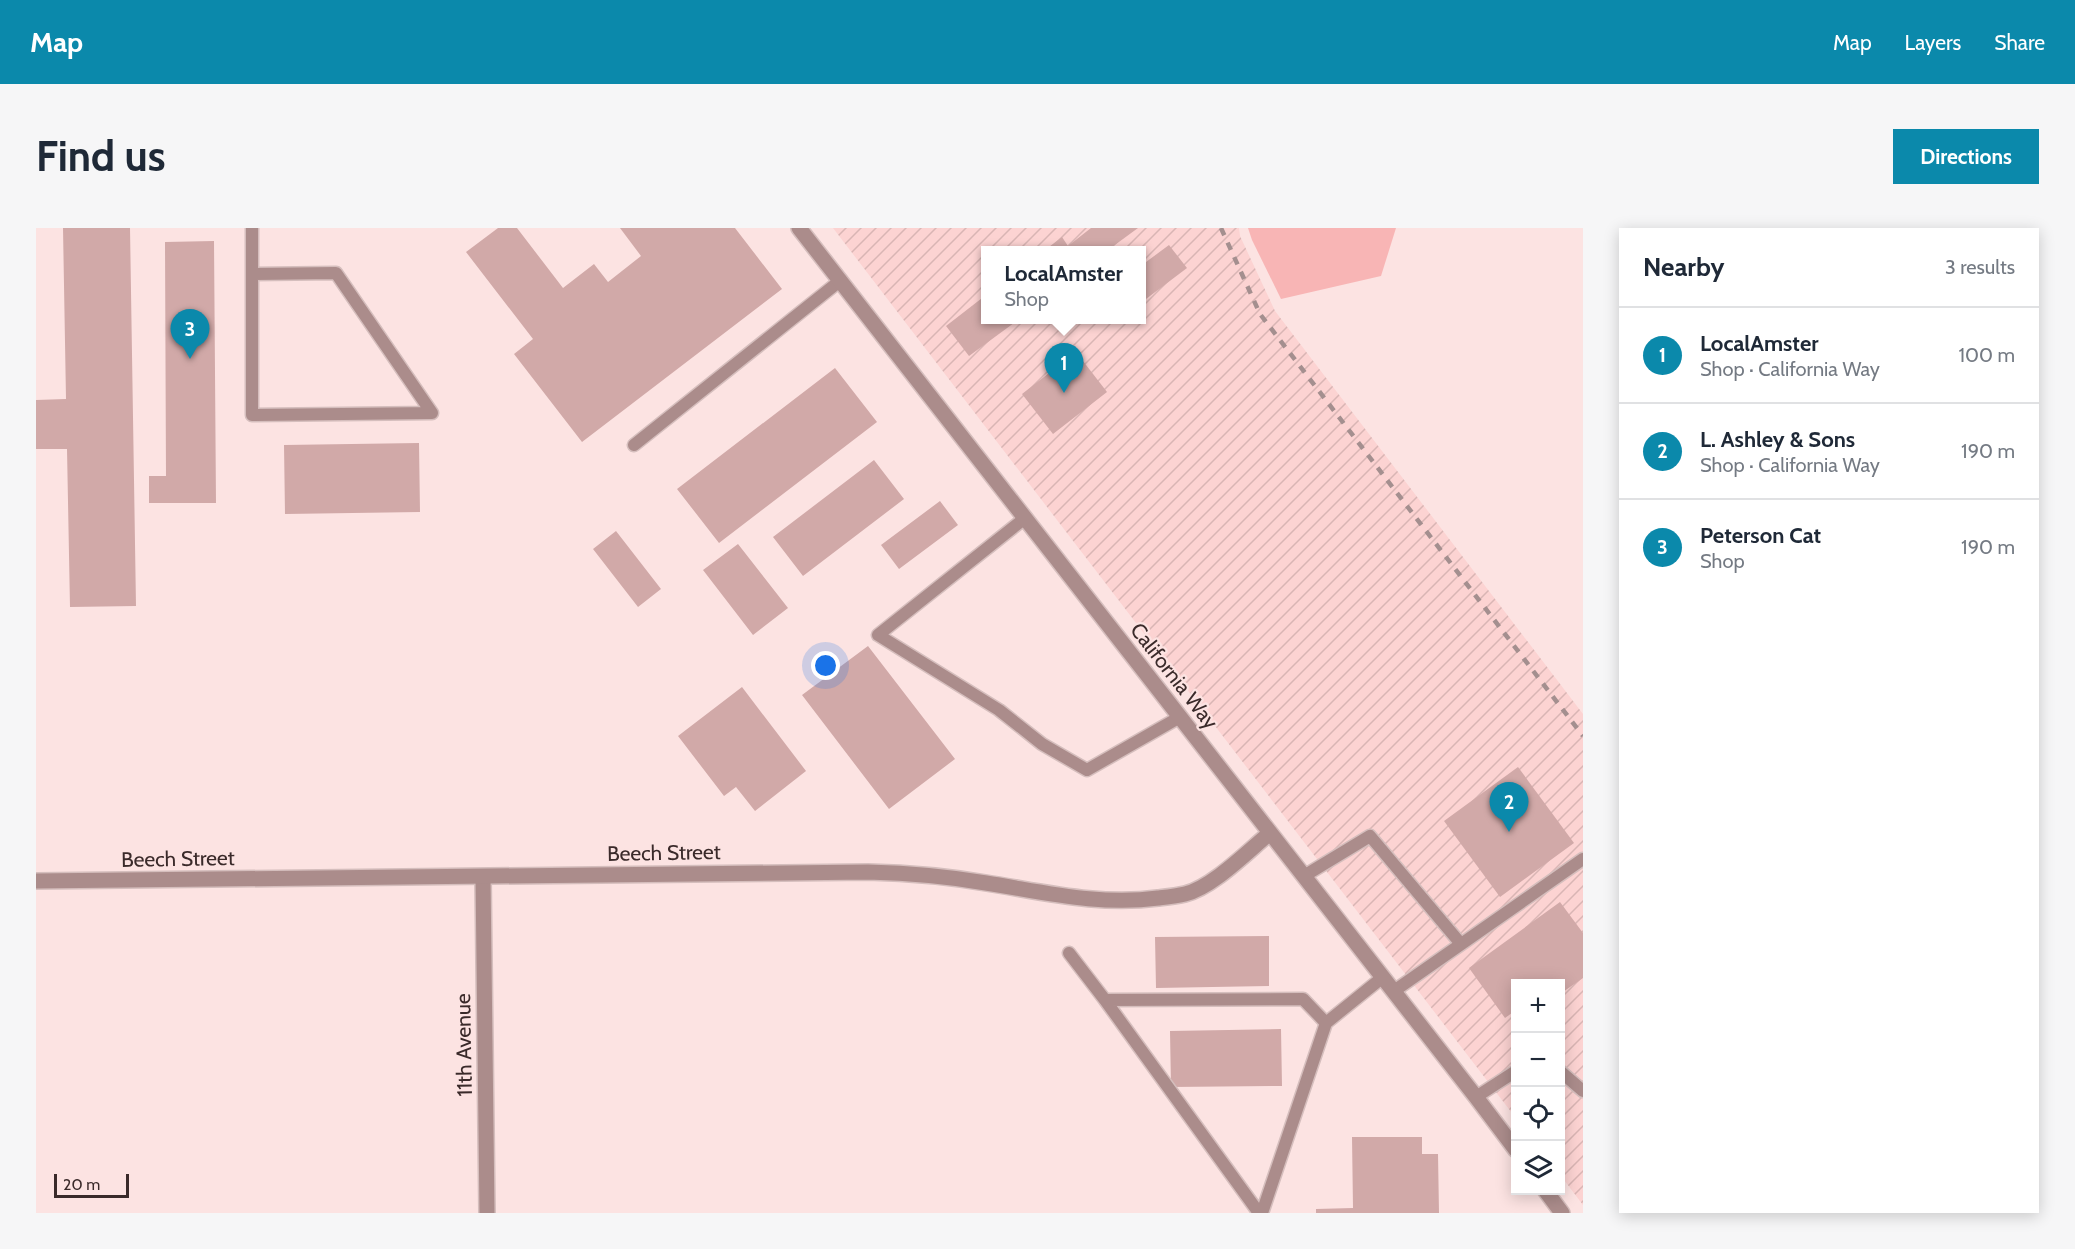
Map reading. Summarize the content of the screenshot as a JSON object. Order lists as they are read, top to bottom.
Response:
{
  "streets": {
    "street": ["California Way", "Beech Street", "11th Avenue"]
  },
  "crossings": [
    ["California Way", "Beech Street"],
    ["Beech Street", "11th Avenue"]
  ],
  "scale_bar": "20 m",
  "page": {
    "header": "Map",
    "nav": ["Map", "Layers", "Share"],
    "buttons": "Directions",
    "title": "Find us",
    "heading": ["Nearby", "3 results"],
    "popup": ["LocalAmster", "Shop"],
    "list": [
      {
        "mark": "1",
        "name": "LocalAmster",
        "note": "Shop · California Way",
        "value": "100 m"
      },
      {
        "mark": "2",
        "name": "L. Ashley & Sons",
        "note": "Shop · California Way",
        "value": "190 m"
      },
      {
        "mark": "3",
        "name": "Peterson Cat",
        "note": "Shop",
        "value": "190 m"
      }
    ],
    "pins": ["3", "1", "2"],
    "map_buttons": ["+", "−"],
    "scale": "20 m"
  }
}
